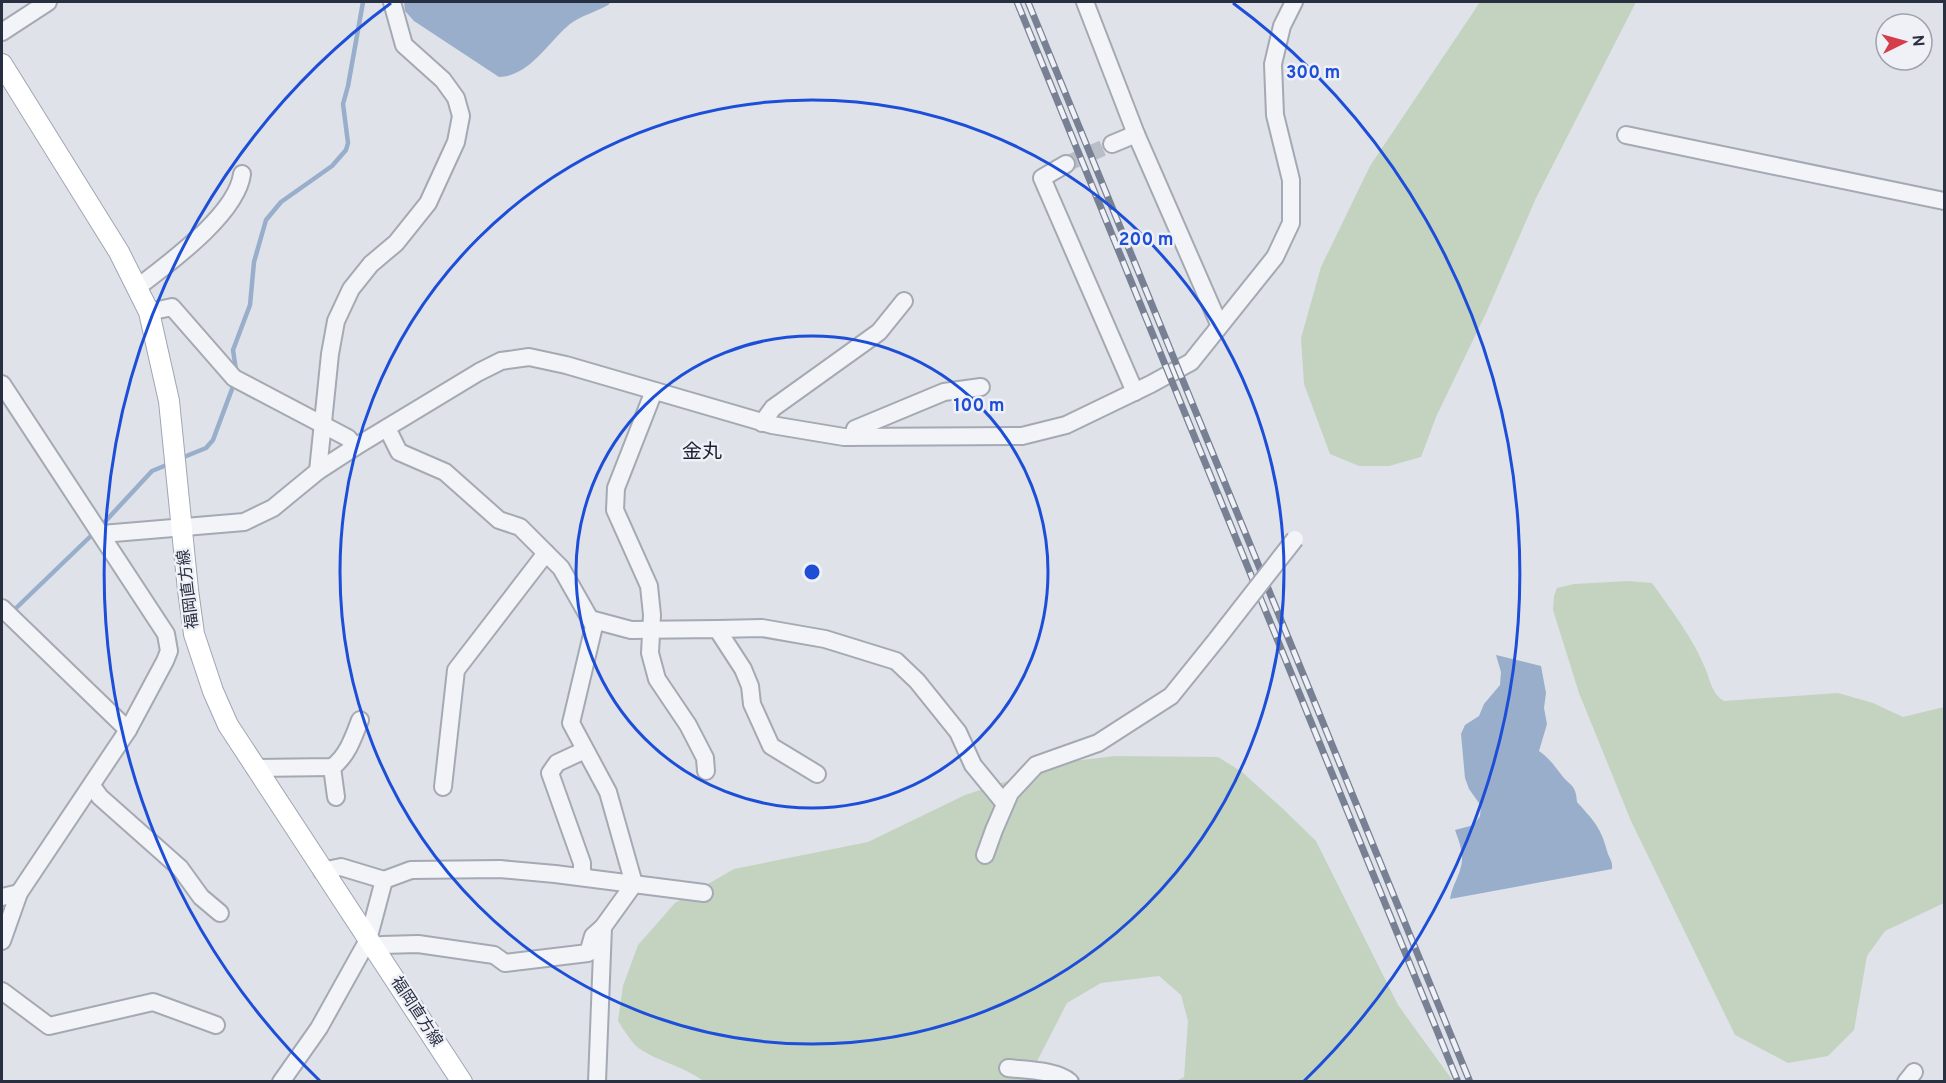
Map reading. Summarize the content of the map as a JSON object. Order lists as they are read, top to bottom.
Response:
{
  "streets": {
    "main road": ["福岡直方線"]
  },
  "districts": ["金丸"],
  "north": "right",
  "rings": ["300 m", "200 m", "100 m"]
}
